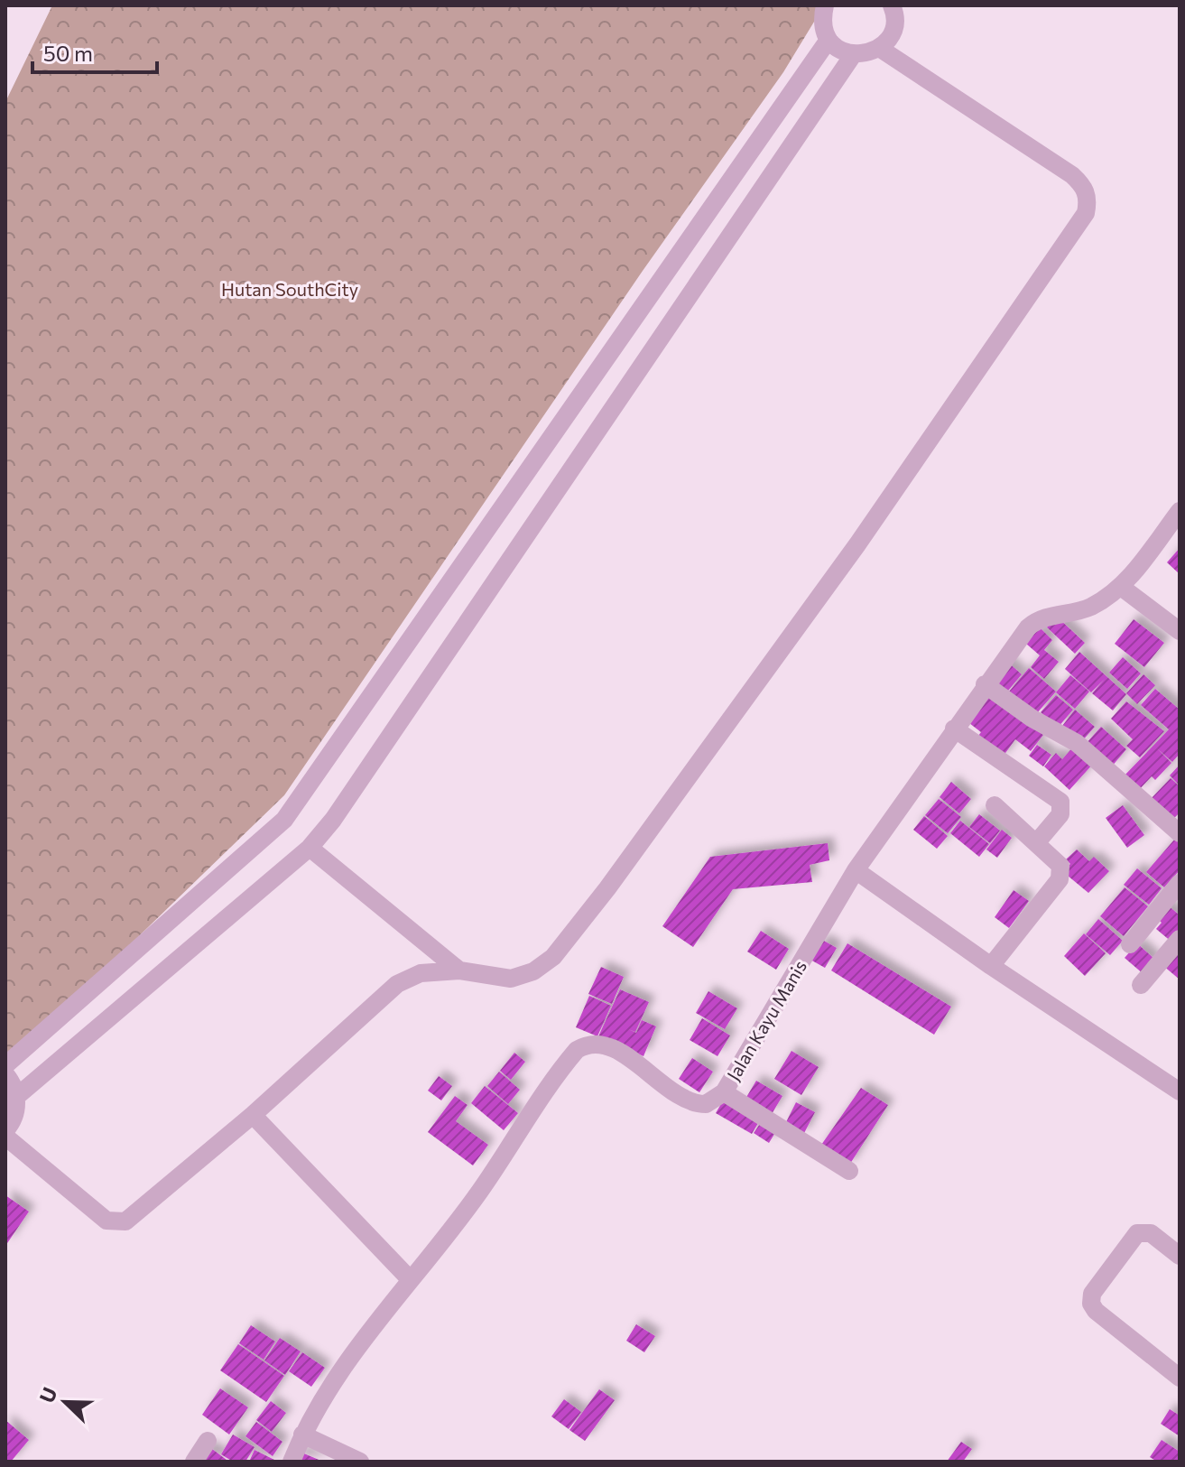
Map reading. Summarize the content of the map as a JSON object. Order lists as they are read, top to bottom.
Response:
{
  "streets": {
    "street": ["Jalan Kayu Manis"]
  },
  "parks": ["Hutan SouthCity"],
  "scale_bar": "50 m",
  "north": "top left"
}
